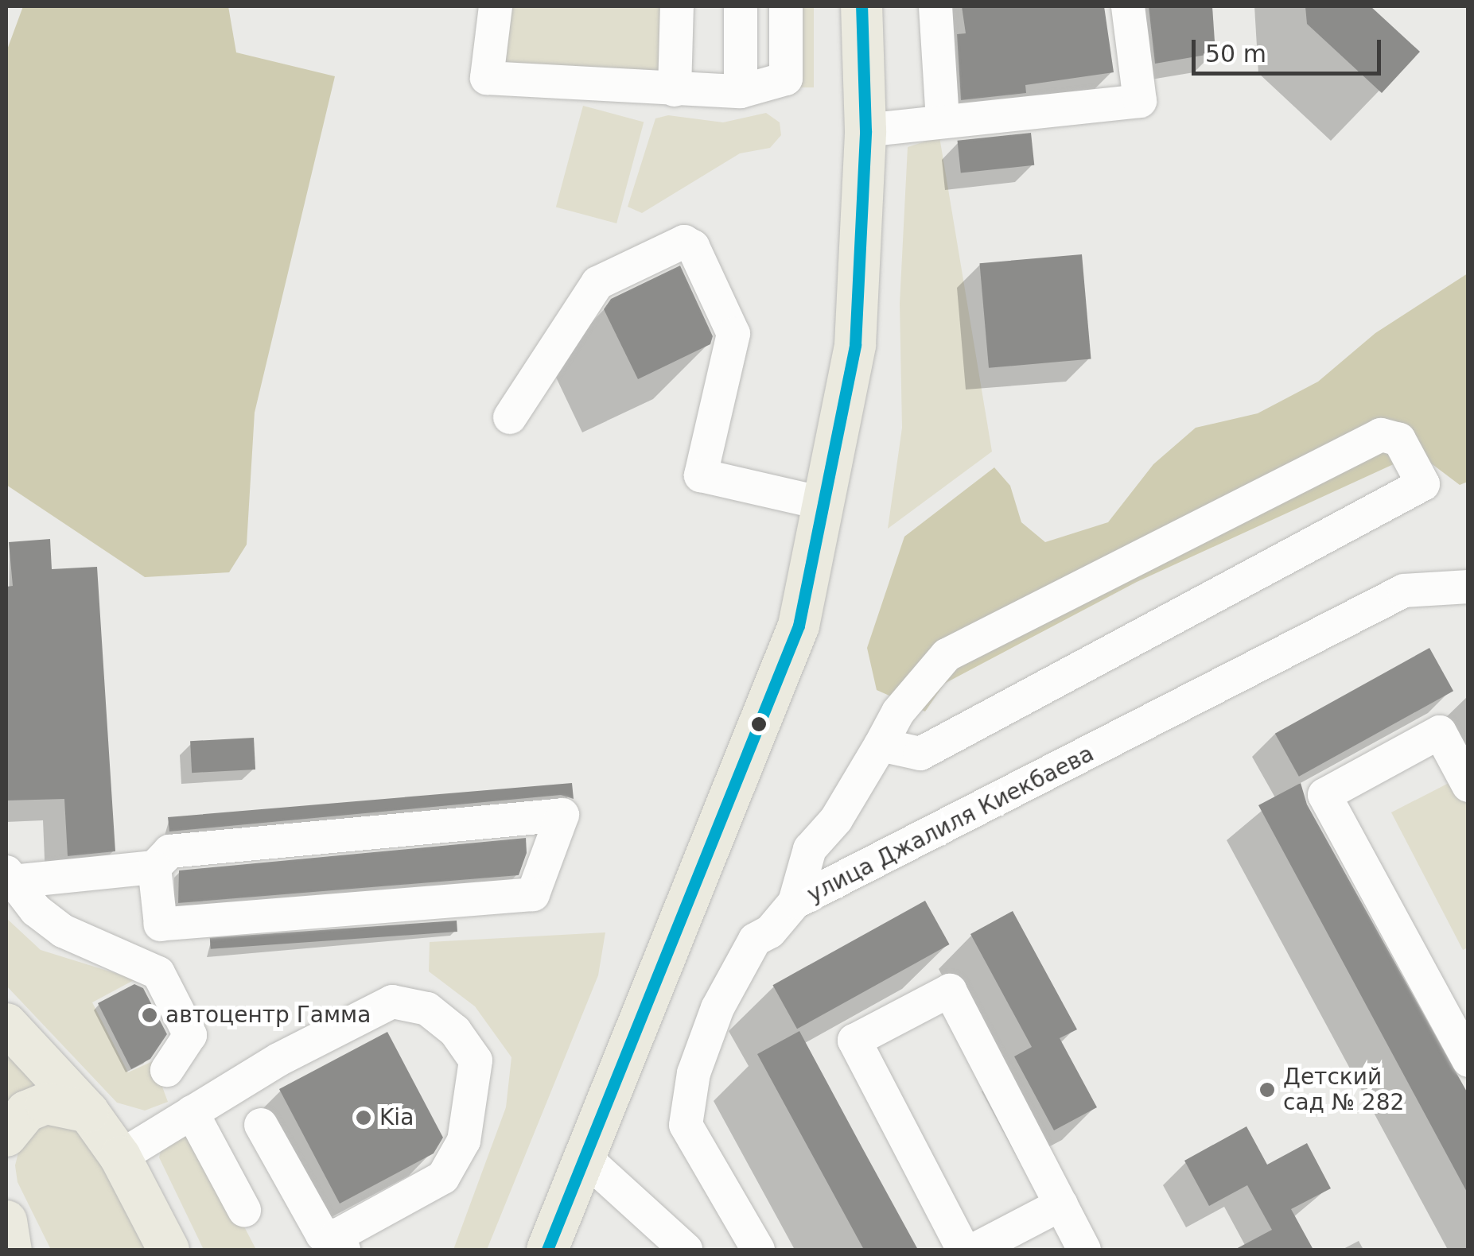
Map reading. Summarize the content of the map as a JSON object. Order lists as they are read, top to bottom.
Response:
{
  "streets": {
    "street": ["улица Джалиля Киекбаева"]
  },
  "places": ["автоцентр Гамма", "Детский сад № 282", "Kia"],
  "scale_bar": "50 m"
}
